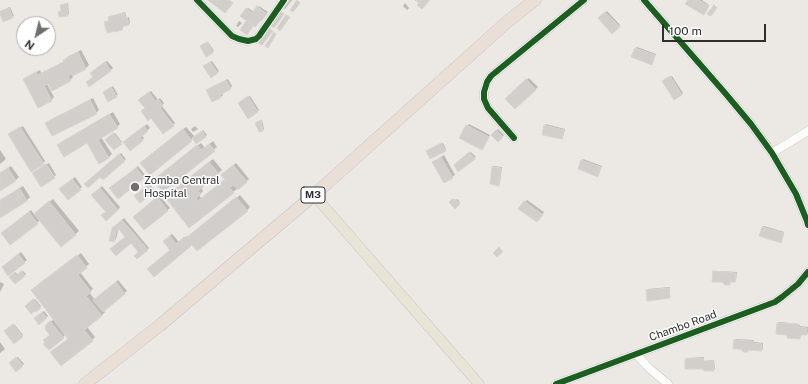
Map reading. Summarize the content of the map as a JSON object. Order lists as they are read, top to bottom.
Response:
{
  "streets": {
    "highway": ["M3"],
    "street": ["Chambo Road"]
  },
  "places": ["Zomba Central Hospital"],
  "scale_bar": "100 m",
  "north": "bottom left"
}
